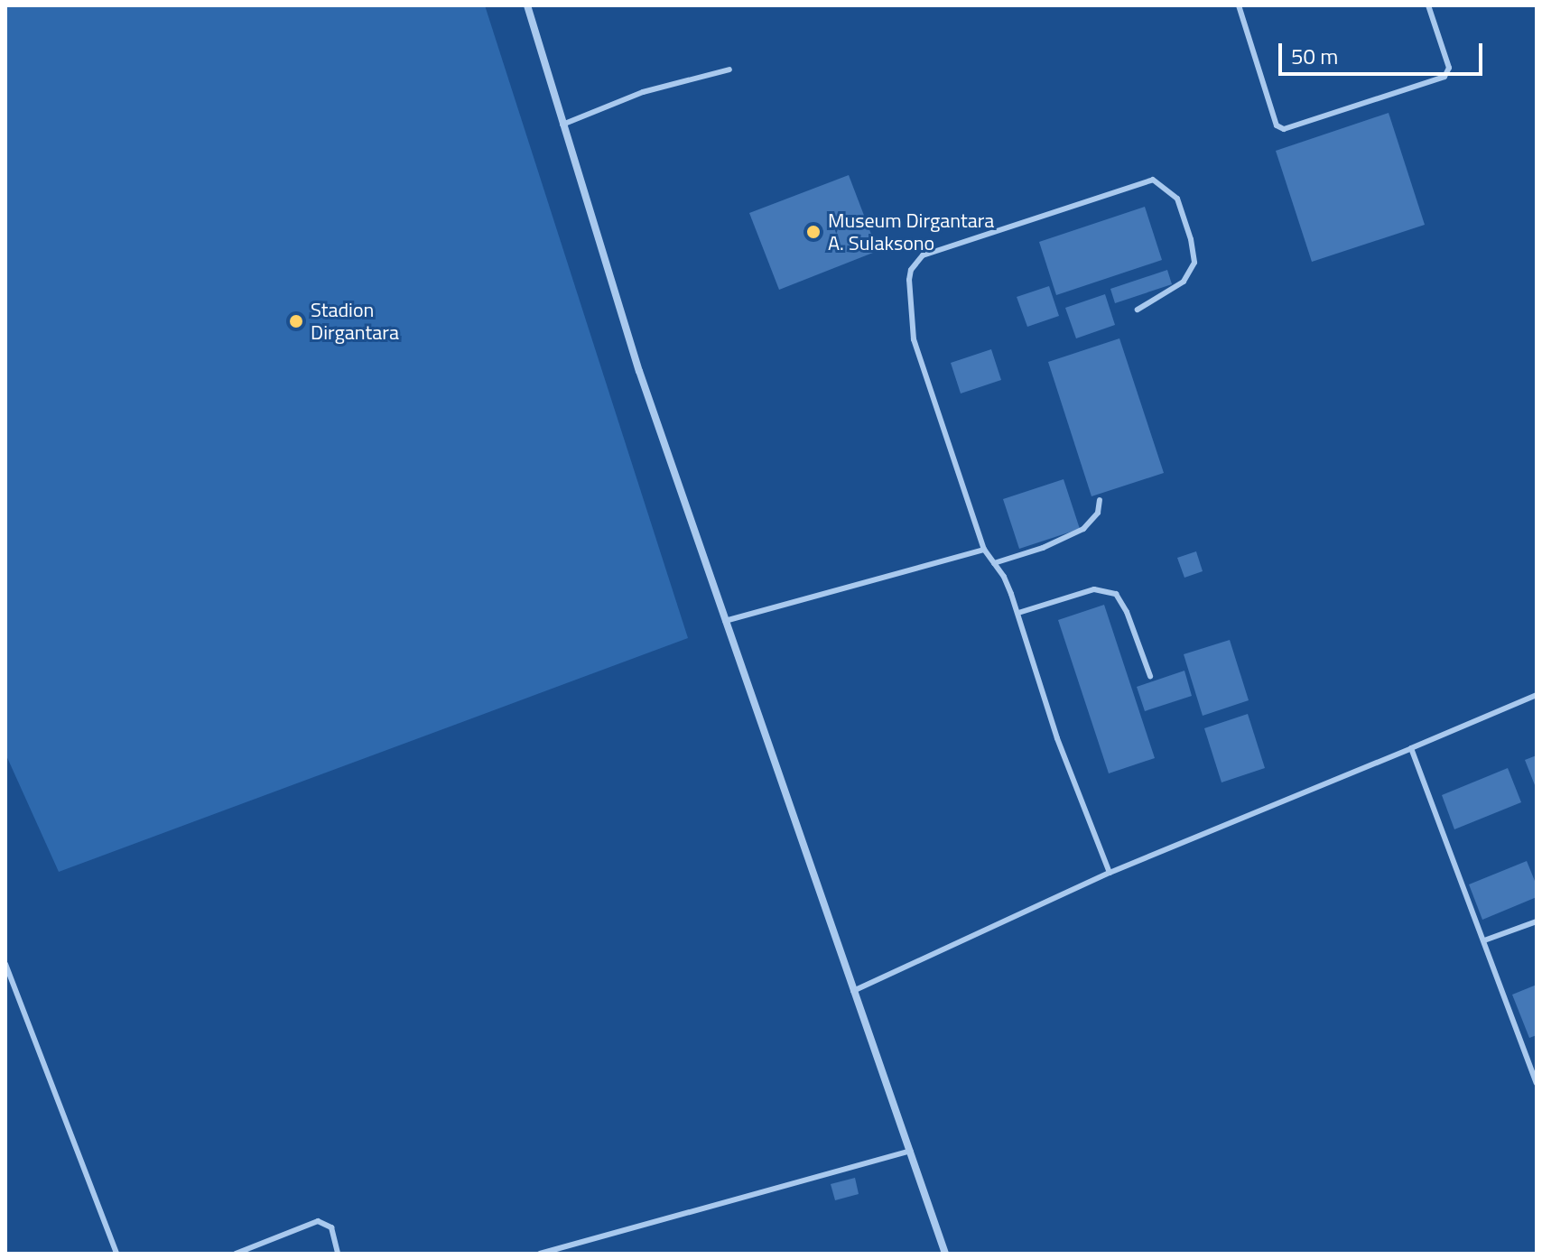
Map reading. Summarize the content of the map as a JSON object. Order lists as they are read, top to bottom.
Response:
{
  "places": ["Museum Dirgantara A. Sulaksono", "Stadion Dirgantara"],
  "scale_bar": "50 m"
}
